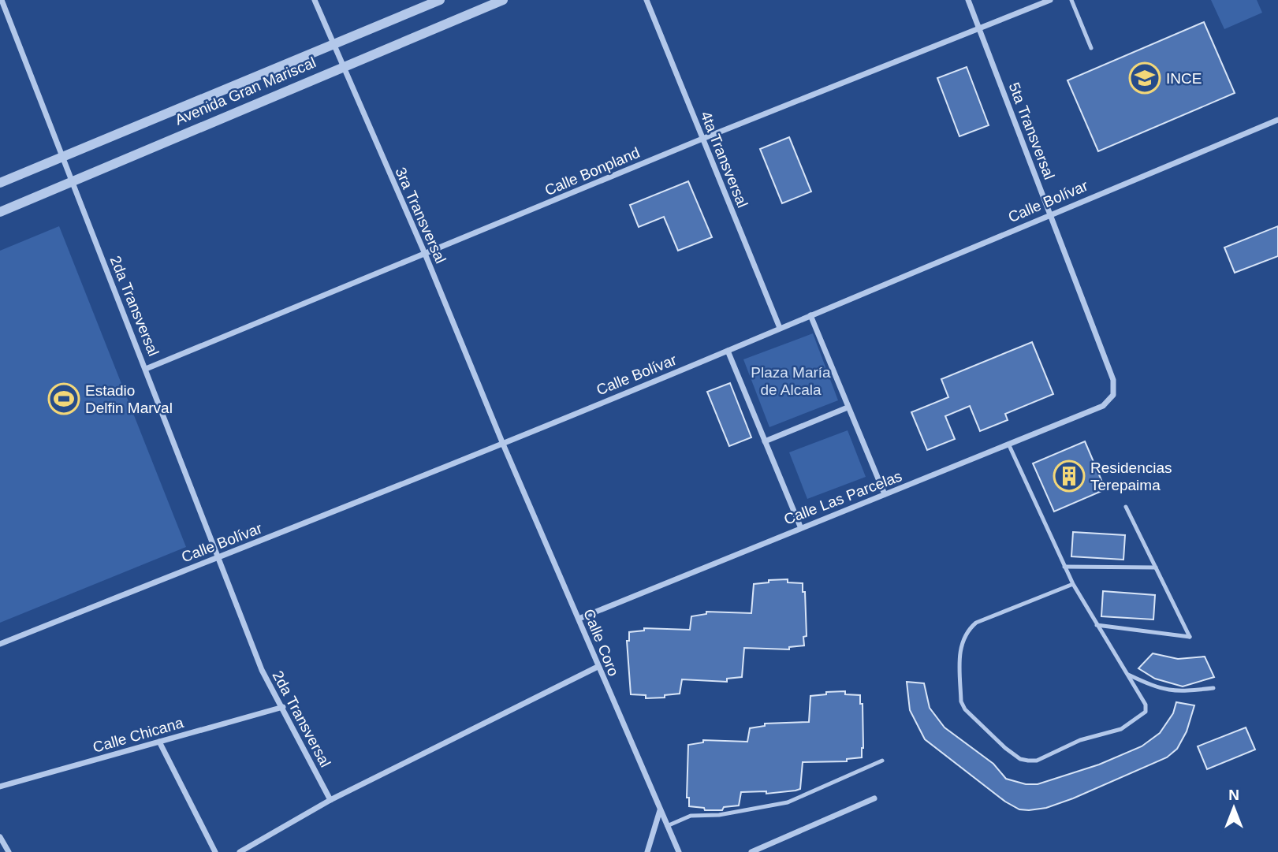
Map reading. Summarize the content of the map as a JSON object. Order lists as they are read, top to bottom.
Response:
{
  "streets": {
    "street": [
      "Avenida Gran Mariscal",
      "5ta Transversal",
      "4ta Transversal",
      "Calle Bonpland",
      "Calle Bolívar",
      "3ra Transversal",
      "2da Transversal",
      "Calle Las Parcelas",
      "Calle Coro",
      "Calle Chicana"
    ]
  },
  "crossings": [
    ["Avenida Gran Mariscal", "3ra Transversal"],
    ["Avenida Gran Mariscal", "2da Transversal"],
    ["5ta Transversal", "Calle Bonpland"],
    ["5ta Transversal", "Calle Bolívar"],
    ["5ta Transversal", "Calle Las Parcelas"],
    ["4ta Transversal", "Calle Bonpland"],
    ["4ta Transversal", "Calle Bolívar"],
    ["Calle Bonpland", "3ra Transversal"],
    ["Calle Bonpland", "2da Transversal"],
    ["Calle Bolívar", "3ra Transversal"],
    ["Calle Bolívar", "2da Transversal"],
    ["Calle Bolívar", "Calle Coro"],
    ["3ra Transversal", "Calle Coro"],
    ["2da Transversal", "Calle Chicana"],
    ["Calle Las Parcelas", "Calle Coro"]
  ],
  "parks": ["Plaza María de Alcala"],
  "places": {
    "school or university": ["INCE"],
    "sports": ["Estadio Delfin Marval"],
    "building": ["Residencias Terepaima"]
  },
  "north": "top"
}
